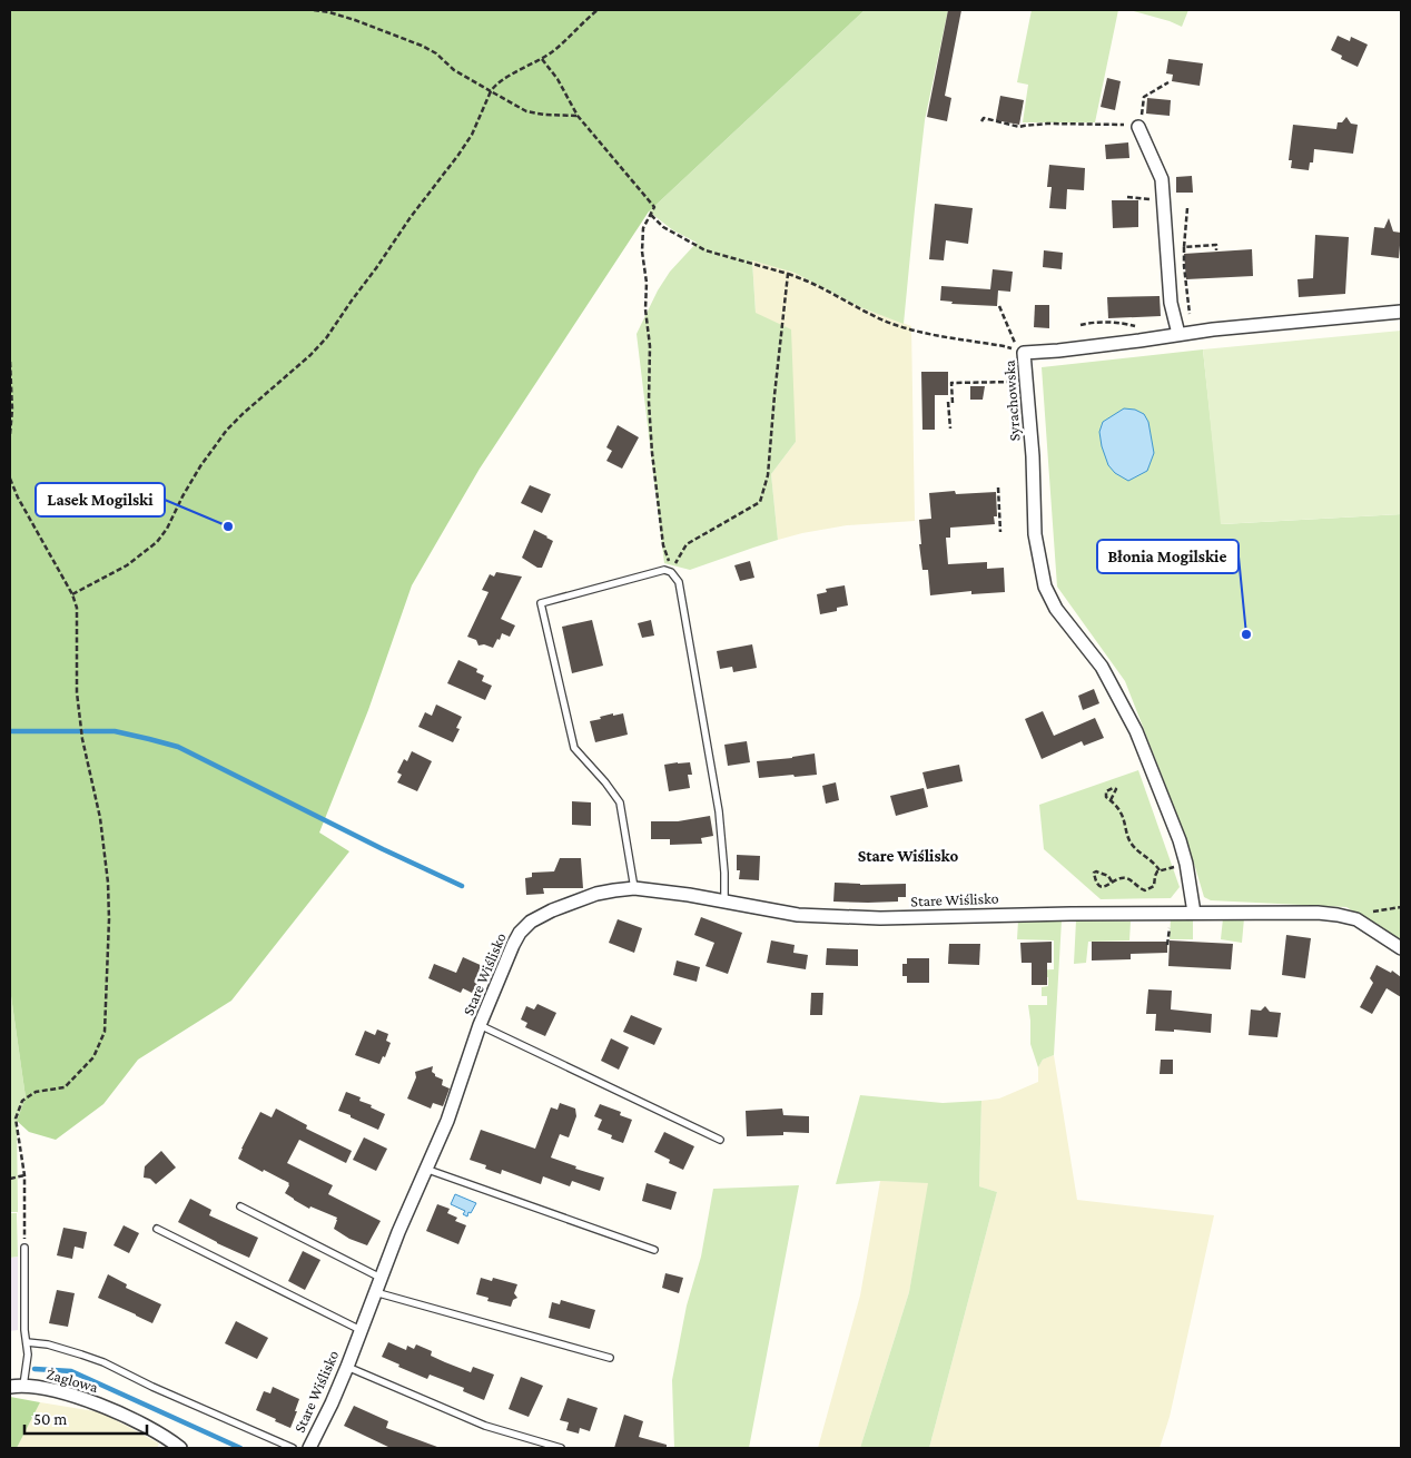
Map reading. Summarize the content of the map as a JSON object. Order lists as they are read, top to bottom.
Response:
{
  "streets": {
    "street": ["Syrachowska", "Stare Wiślisko", "Żaglowa"]
  },
  "districts": ["Stare Wiślisko"],
  "places": ["Lasek Mogilski", "Błonia Mogilskie"],
  "scale_bar": "50 m"
}
